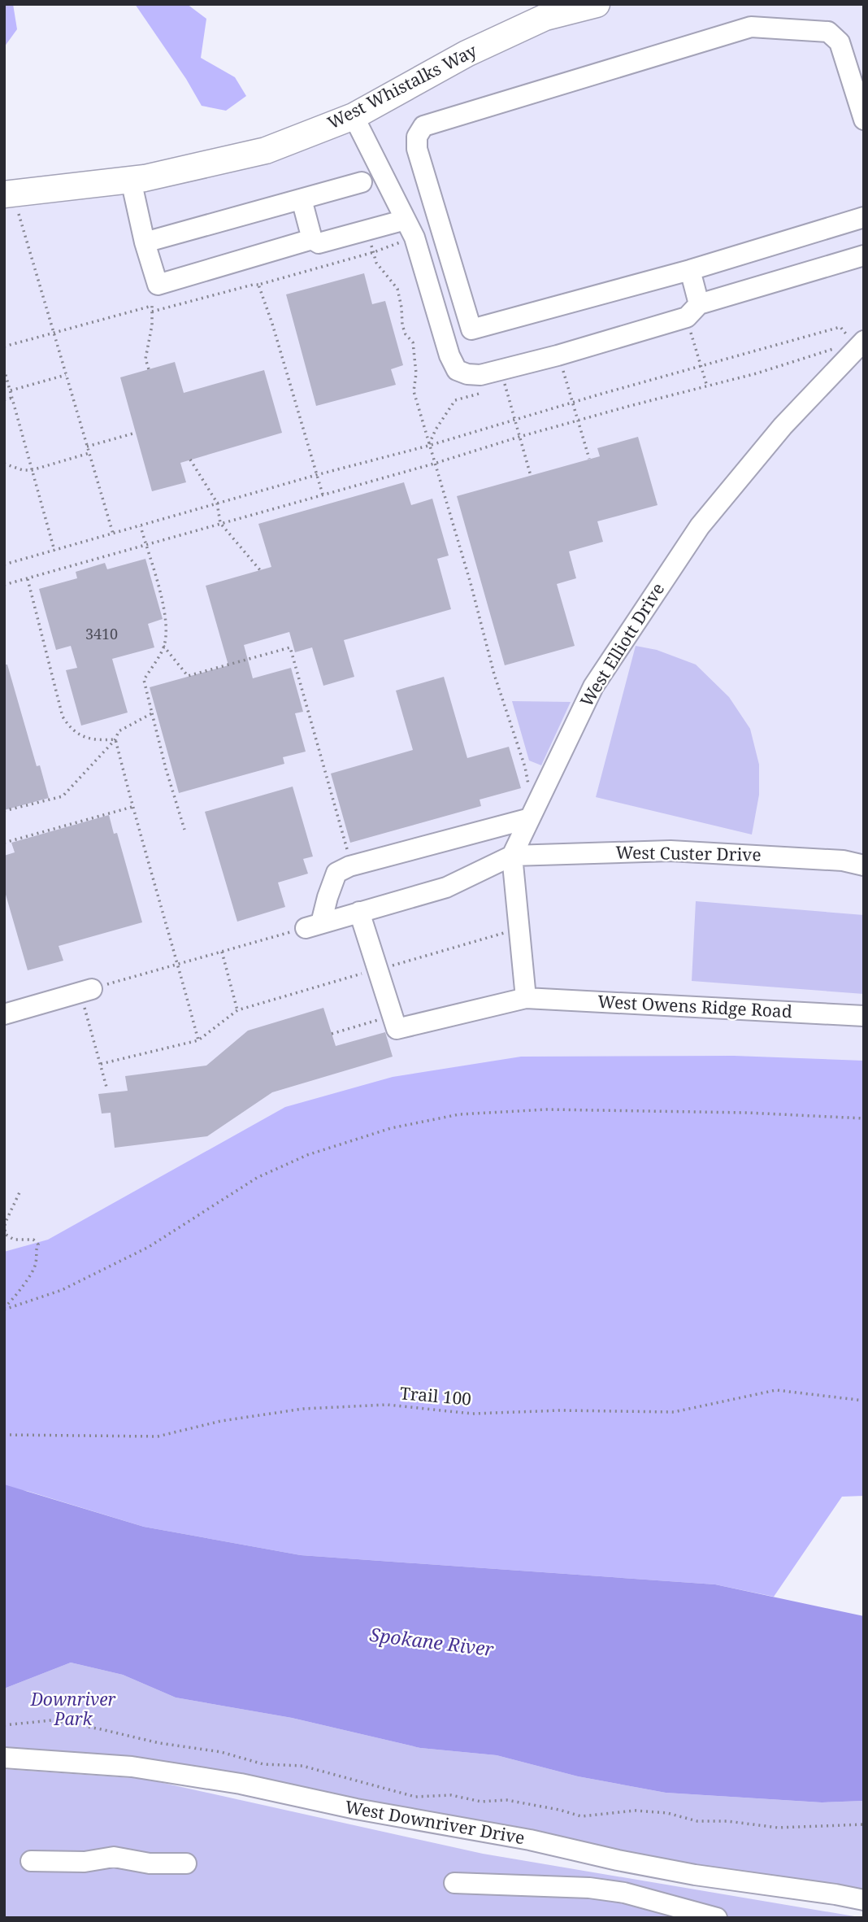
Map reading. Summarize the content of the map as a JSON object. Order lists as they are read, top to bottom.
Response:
{
  "streets": {
    "main road": ["West Whistalks Way"],
    "street": [
      "West Elliott Drive",
      "West Custer Drive",
      "West Owens Ridge Road",
      "West Downriver Drive"
    ],
    "path": ["Trail 100"]
  },
  "crossings": [
    ["West Elliott Drive", "West Custer Drive"]
  ],
  "water": ["Spokane River"],
  "parks": ["Downriver Park"],
  "house_numbers": ["3410"]
}
